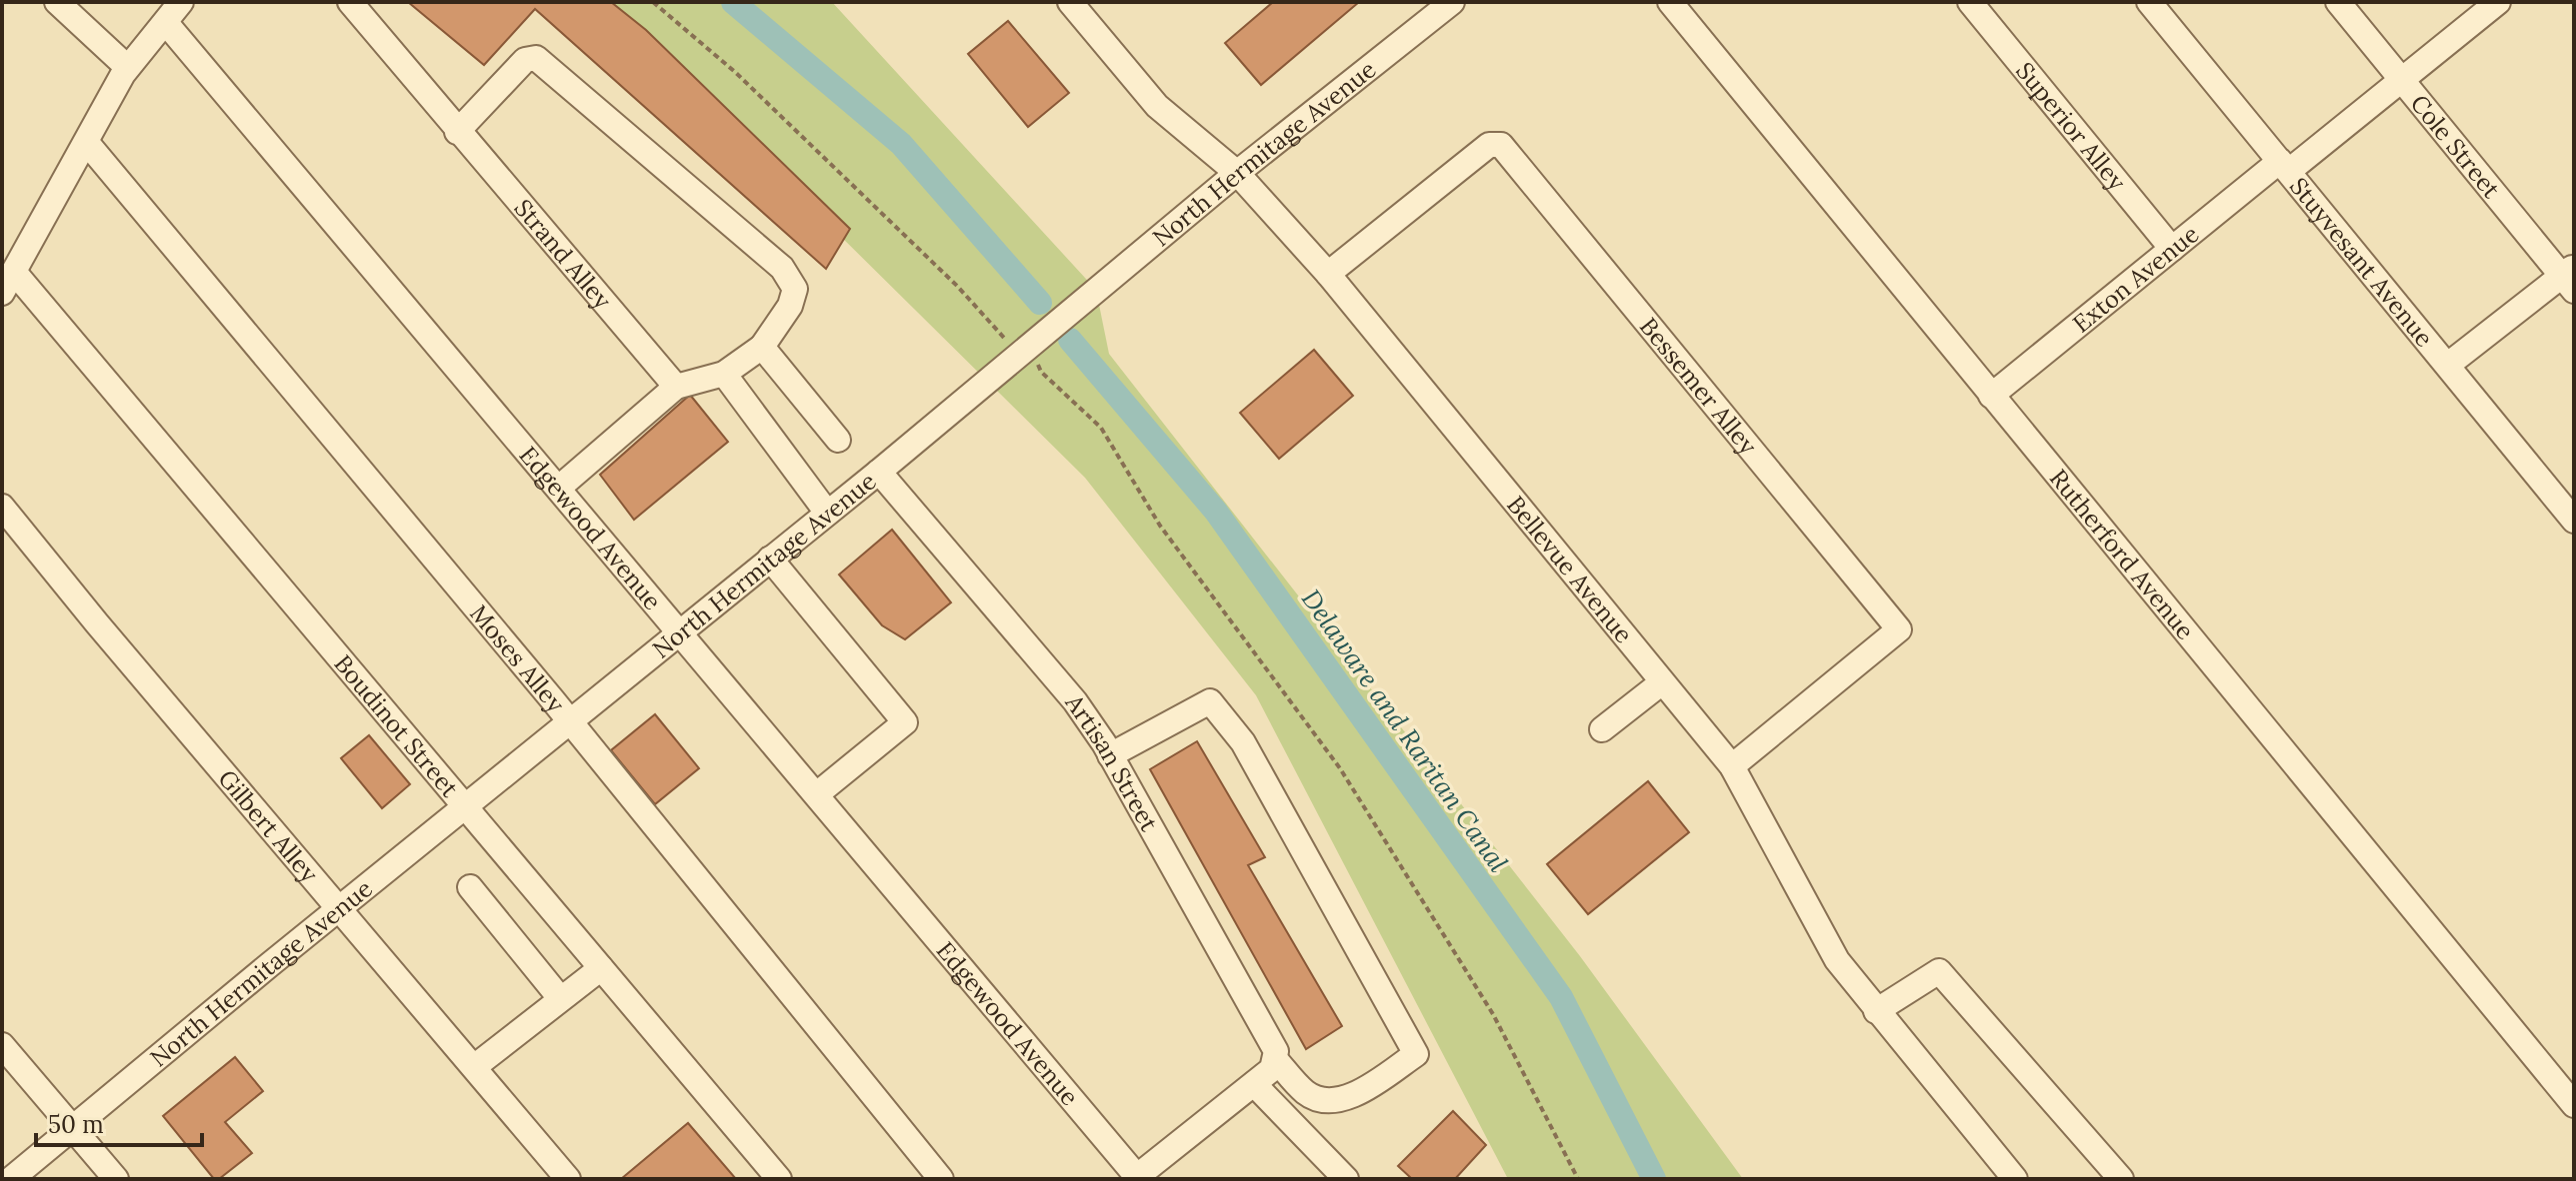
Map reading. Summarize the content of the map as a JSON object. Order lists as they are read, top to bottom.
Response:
{
  "streets": {
    "street": [
      "Superior Alley",
      "Cole Street",
      "North Hermitage Avenue",
      "Strand Alley",
      "Stuyvesant Avenue",
      "Exton Avenue",
      "Bessemer Alley",
      "Edgewood Avenue",
      "Rutherford Avenue",
      "Bellevue Avenue",
      "Moses Alley",
      "Boudinot Street",
      "Artisan Street",
      "Gilbert Alley"
    ]
  },
  "crossings": [
    ["Superior Alley", "Exton Avenue"],
    ["Cole Street", "Exton Avenue"],
    ["North Hermitage Avenue", "Edgewood Avenue"],
    ["North Hermitage Avenue", "Bellevue Avenue"],
    ["North Hermitage Avenue", "Moses Alley"],
    ["North Hermitage Avenue", "Boudinot Street"],
    ["North Hermitage Avenue", "Artisan Street"],
    ["North Hermitage Avenue", "Gilbert Alley"],
    ["Stuyvesant Avenue", "Exton Avenue"],
    ["Exton Avenue", "Rutherford Avenue"],
    ["Bessemer Alley", "Bellevue Avenue"]
  ],
  "water": ["Delaware and Raritan Canal"],
  "scale_bar": "50 m"
}
